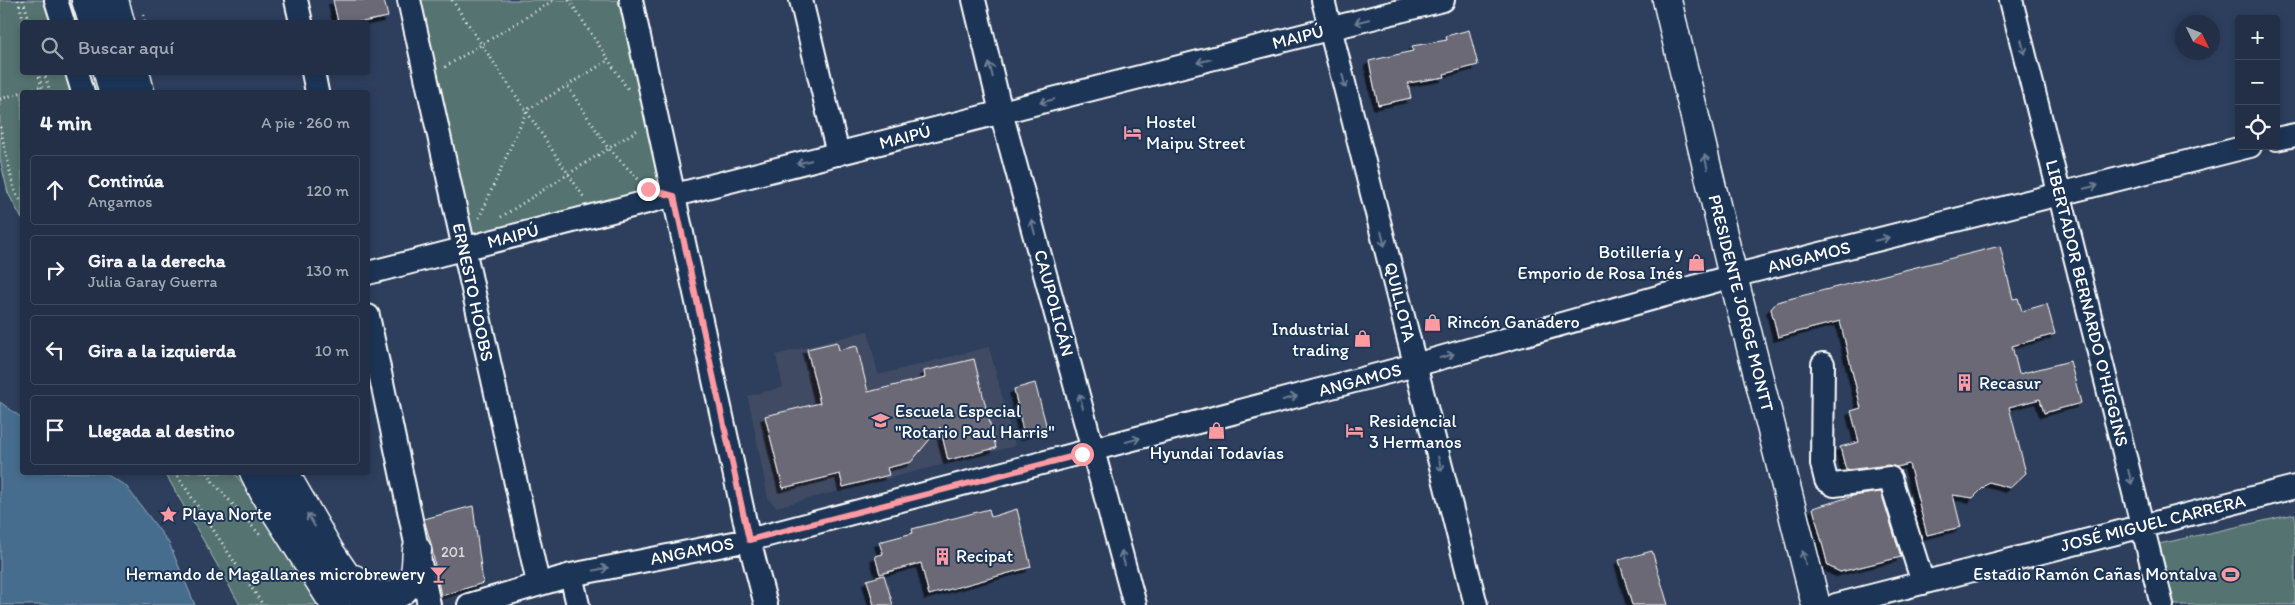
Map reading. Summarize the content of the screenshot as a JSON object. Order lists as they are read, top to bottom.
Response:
{
  "streets": {
    "main road": ["PRESIDENTE JORGE MONTT"],
    "street": [
      "MAIPÚ",
      "ANGAMOS",
      "ERNESTO HOOBS",
      "QUILLOTA",
      "CAUPOLICÁN",
      "LIBERTADOR BERNARDO O'HIGGINS",
      "JOSÉ MIGUEL CARRERA"
    ]
  },
  "crossings": [
    ["MAIPÚ", "ERNESTO HOOBS"],
    ["MAIPÚ", "QUILLOTA"],
    ["MAIPÚ", "CAUPOLICÁN"],
    ["ANGAMOS", "ERNESTO HOOBS"],
    ["ANGAMOS", "QUILLOTA"],
    ["ANGAMOS", "CAUPOLICÁN"],
    ["ANGAMOS", "PRESIDENTE JORGE MONTT"],
    ["ANGAMOS", "LIBERTADOR BERNARDO O'HIGGINS"],
    ["LIBERTADOR BERNARDO O'HIGGINS", "JOSÉ MIGUEL CARRERA"]
  ],
  "one_way": [
    "MAIPÚ",
    "ANGAMOS",
    "QUILLOTA",
    "CAUPOLICÁN",
    "PRESIDENTE JORGE MONTT",
    "LIBERTADOR BERNARDO O'HIGGINS"
  ],
  "places": {
    "hotel": ["Hostel Maipu Street", "Residencial 3 Hermanos"],
    "shop": [
      "Botillería y Emporio de Rosa Inés",
      "Rincón Ganadero",
      "Industrial trading",
      "Hyundai Todavías"
    ],
    "building": ["Recasur", "Recipat"],
    "school or university": ["Escuela Especial \"Rotario Paul Harris\""],
    "place": ["Playa Norte"],
    "bar": ["Hernando de Magallanes microbrewery"],
    "sports": ["Estadio Ramón Cañas Montalva"]
  },
  "house_numbers": ["201"],
  "north": "bottom right",
  "page": {
    "map_buttons": ["+", "−"],
    "search": "Buscar aquí",
    "heading": ["4 min", "A pie · 260 m"],
    "list": [
      ["Continúa", "Angamos", "120 m"],
      ["Gira a la derecha", "Julia Garay Guerra", "130 m"],
      ["Gira a la izquierda", "10 m"],
      "Llegada al destino"
    ]
  }
}
